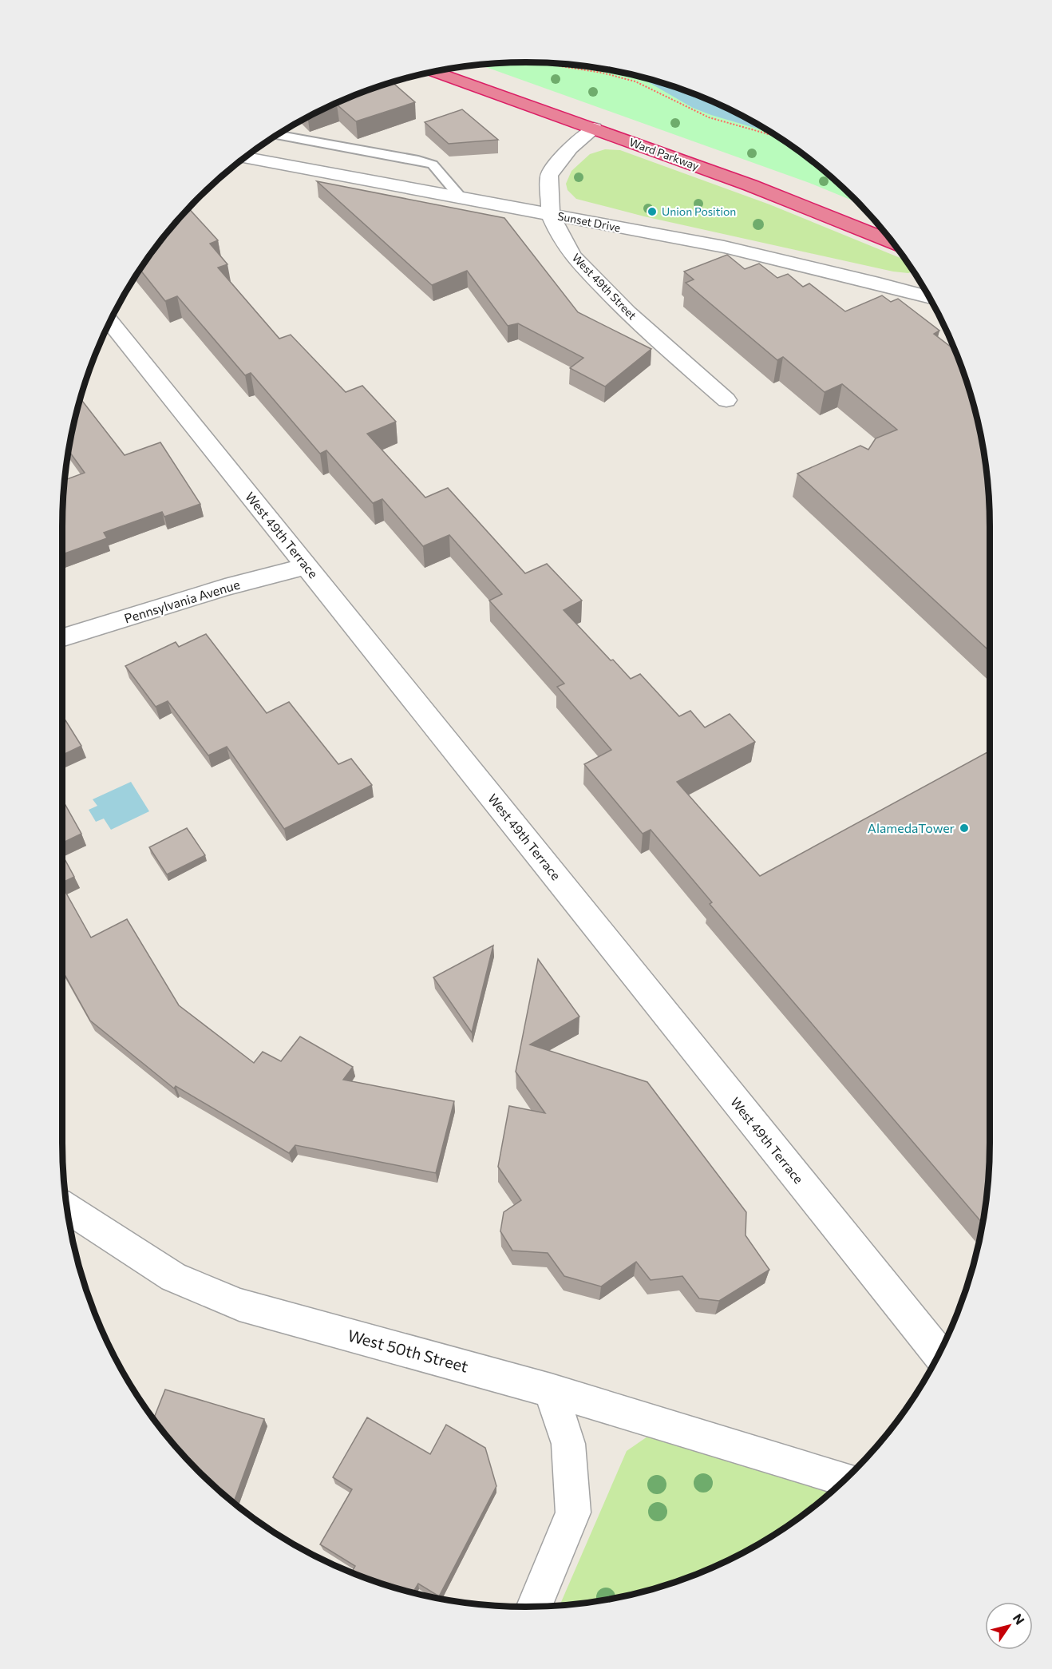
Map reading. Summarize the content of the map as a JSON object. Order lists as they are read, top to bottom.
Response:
{
  "streets": {
    "highway": ["Ward Parkway"],
    "street": [
      "Sunset Drive",
      "West 49th Street",
      "West 49th Terrace",
      "Pennsylvania Avenue",
      "West 50th Street"
    ]
  },
  "crossings": [
    ["Ward Parkway", "West 49th Street"],
    ["Sunset Drive", "West 49th Street"],
    ["West 49th Terrace", "Pennsylvania Avenue"]
  ],
  "places": ["Union Position", "AlamedaTower"],
  "north": "top right"
}
